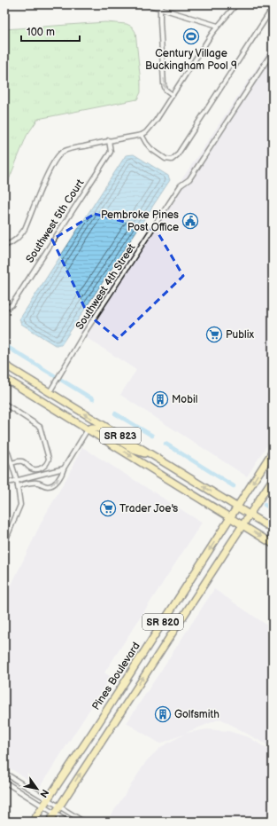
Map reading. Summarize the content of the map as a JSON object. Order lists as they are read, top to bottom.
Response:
{
  "streets": {
    "highway": ["SR 823", "SR 820", "Pines Boulevard"],
    "street": ["Southwest 5th Court", "Southwest 4th Street"]
  },
  "crossings": [
    ["Southwest 4th Street", "SR 823"],
    ["SR 823", "SR 820"],
    ["SR 823", "Pines Boulevard"]
  ],
  "places": {
    "sports": ["Century Village Buckingham Pool 9"],
    "public building": ["Pembroke Pines Post Office"],
    "supermarket": ["Publix", "Trader Joe's"],
    "building": ["Mobil", "Golfsmith"]
  },
  "scale_bar": "100 m",
  "north": "bottom right"
}
